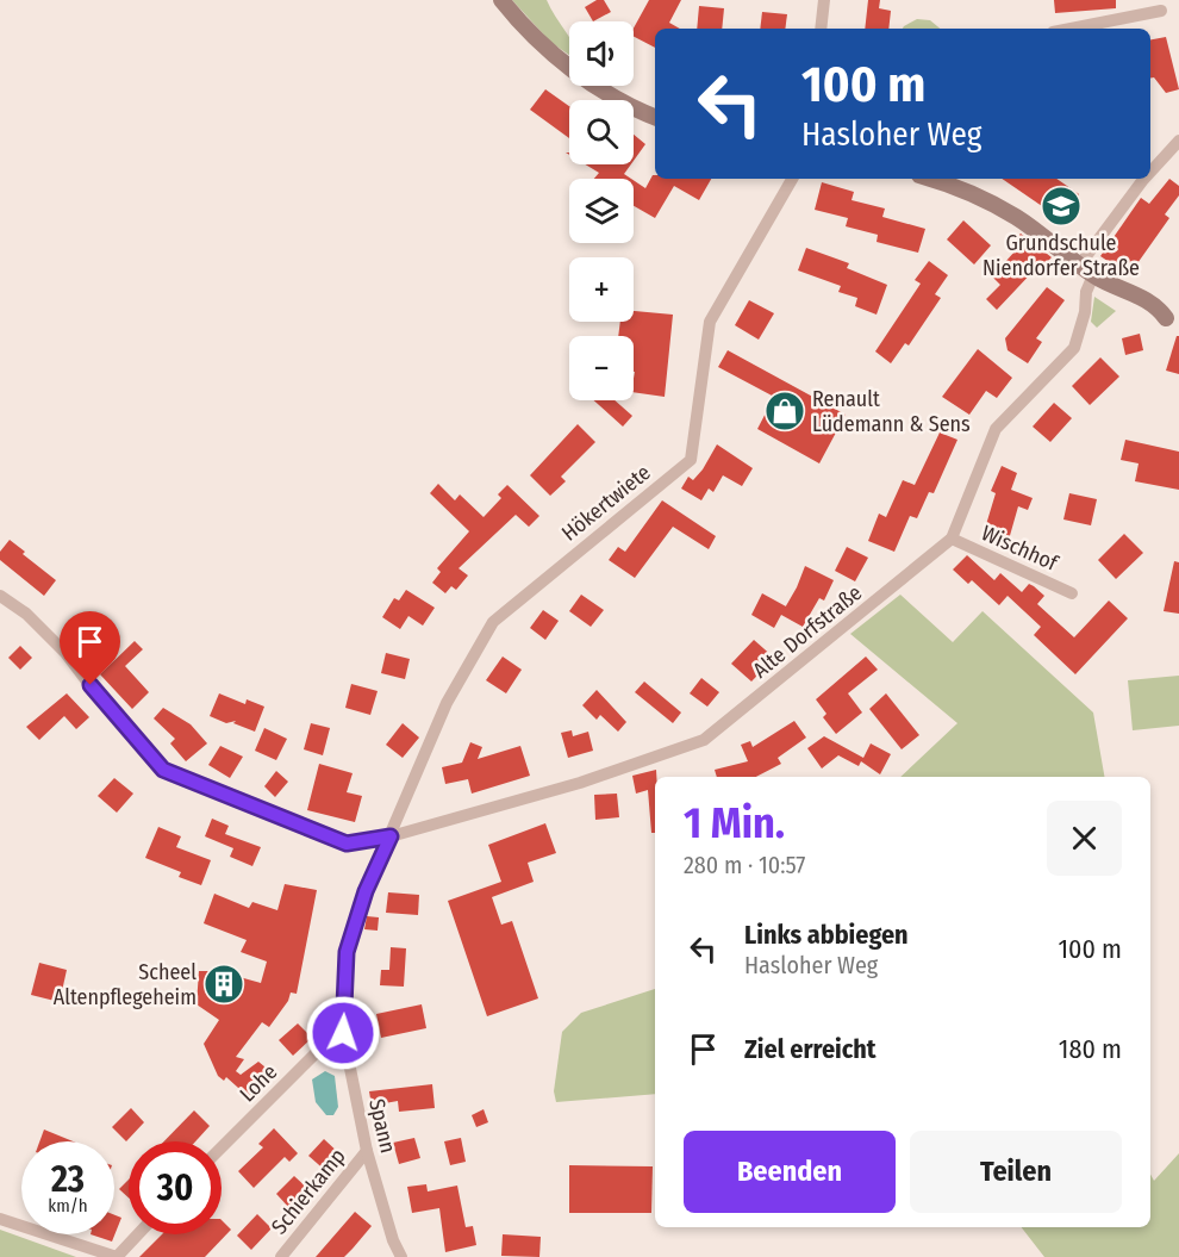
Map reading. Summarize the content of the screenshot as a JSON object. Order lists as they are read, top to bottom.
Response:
{
  "streets": {
    "street": [
      "Hökertwiete",
      "Wischhof",
      "Alte Dorfstraße",
      "Lohe",
      "Spann",
      "Schierkamp"
    ]
  },
  "crossings": [
    ["Hökertwiete", "Alte Dorfstraße"],
    ["Hökertwiete", "Spann"],
    ["Wischhof", "Alte Dorfstraße"],
    ["Alte Dorfstraße", "Spann"],
    ["Lohe", "Spann"],
    ["Spann", "Schierkamp"]
  ],
  "places": {
    "school or university": ["Grundschule Niendorfer Straße"],
    "shop": ["Renault Lüdemann & Sens"],
    "building": ["Scheel Altenpflegeheim"]
  },
  "page": {
    "map_buttons": ["+", "−"],
    "turn": ["100 m", "Hasloher Weg"],
    "heading": ["1 Min.", "280 m · 10:57"],
    "list": [
      {
        "name": "Links abbiegen",
        "note": "Hasloher Weg",
        "value": "100 m"
      },
      {
        "name": "Ziel erreicht",
        "value": "180 m"
      }
    ],
    "buttons": ["Beenden", "Teilen"],
    "speed": "23 km/h",
    "limit": "30"
  }
}
